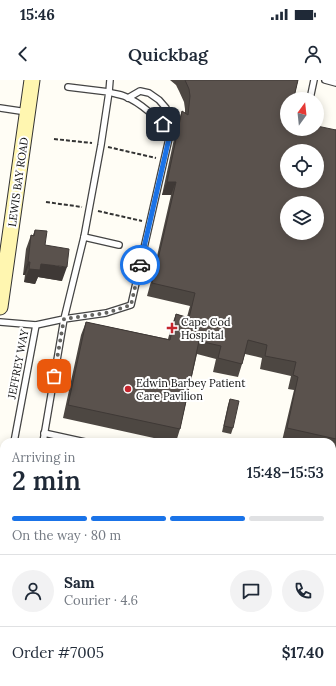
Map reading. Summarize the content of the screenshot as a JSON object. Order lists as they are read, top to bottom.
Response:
{
  "streets": {
    "main road": ["LEWIS BAY ROAD"],
    "lane": ["JEFFREY WAY"]
  },
  "places": {
    "health": ["Cape Cod Hospital"],
    "other": ["Edwin Barbey Patient Care Pavilion"]
  },
  "north": "top",
  "page": {
    "status": "15:46",
    "header": "Quickbag",
    "heading": ["2 min", "Arriving in", "15:48–15:53"],
    "panel": [
      "Sam",
      "Courier · 4.6",
      "Order #7005",
      "$17.40"
    ],
    "bar": "On the way · 80 m"
  }
}
